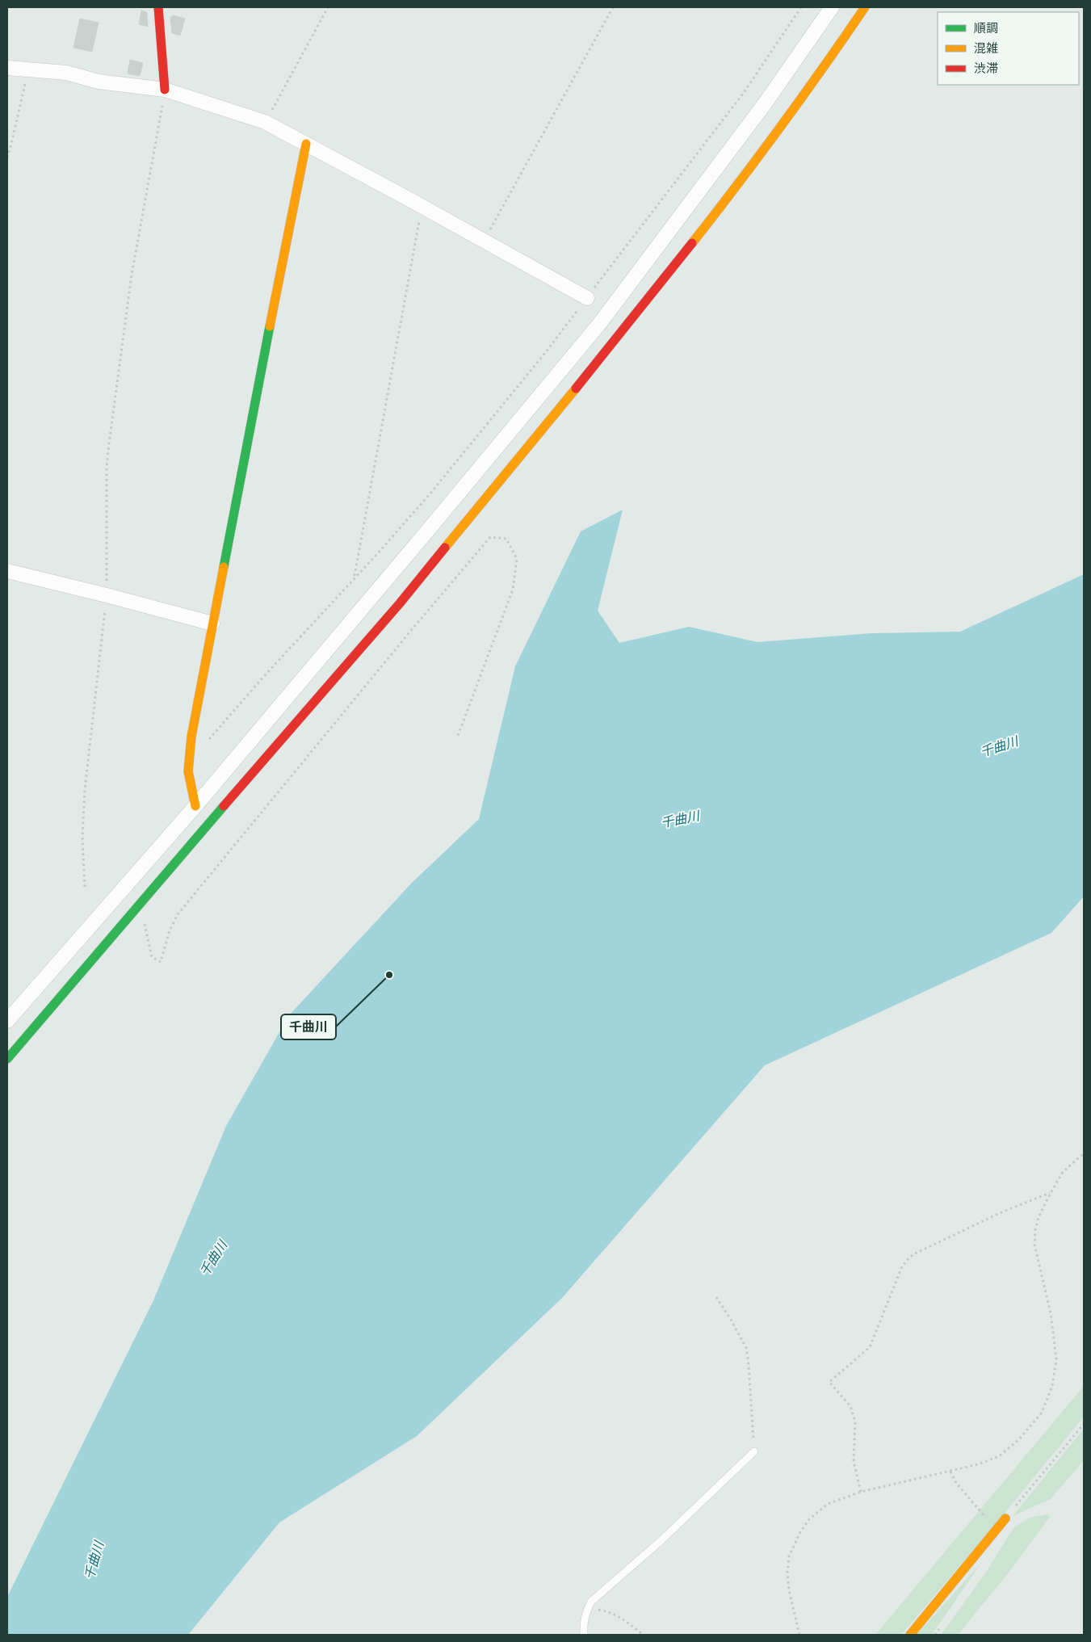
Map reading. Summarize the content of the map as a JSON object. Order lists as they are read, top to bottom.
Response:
{
  "water": ["千曲川"],
  "places": ["千曲川"],
  "legend": ["順調", "混雑", "渋滞"]
}
